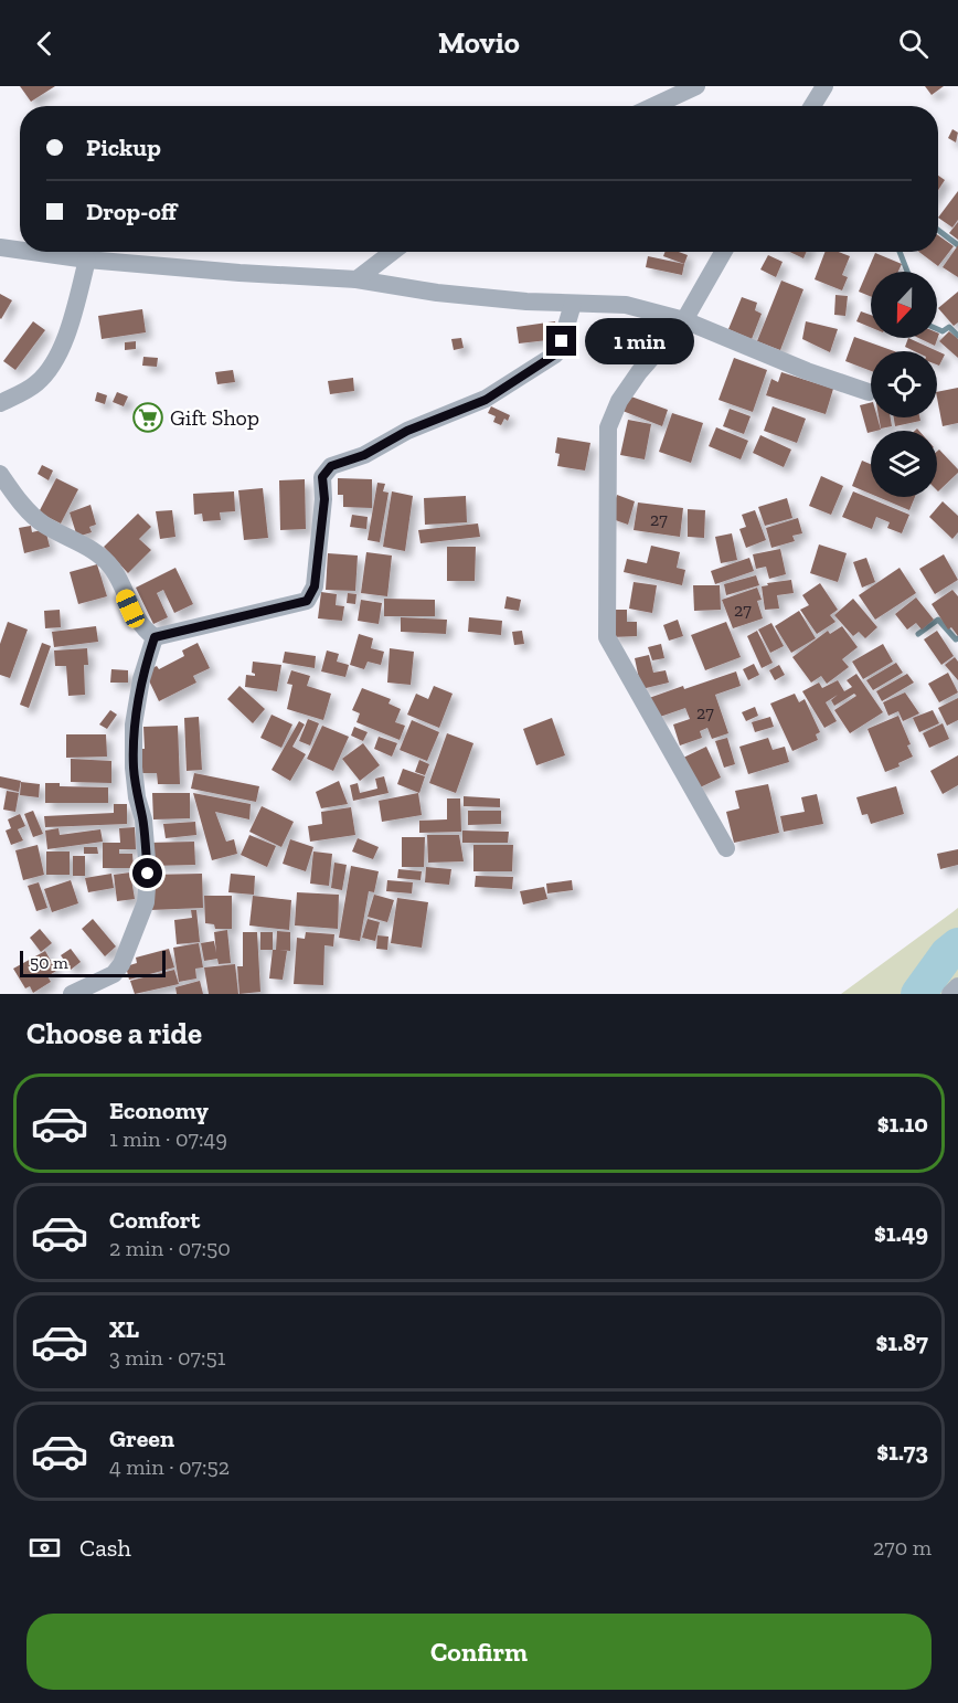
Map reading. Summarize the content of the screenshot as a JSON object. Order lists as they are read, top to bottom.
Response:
{
  "places": {
    "supermarket": ["Gift Shop"]
  },
  "house_numbers": ["27", "27", "27"],
  "scale_bar": "50 m",
  "north": "bottom",
  "page": {
    "header": "Movio",
    "banner": ["Pickup", "Drop-off"],
    "bubble": "1 min",
    "scale": "50 m",
    "heading": "Choose a ride",
    "list": [
      {
        "name": "Economy",
        "note": "1 min · 07:49",
        "value": "$1.10"
      },
      {
        "name": "Comfort",
        "note": "2 min · 07:50",
        "value": "$1.49"
      },
      {
        "name": "XL",
        "note": "3 min · 07:51",
        "value": "$1.87"
      },
      {
        "name": "Green",
        "note": "4 min · 07:52",
        "value": "$1.73"
      }
    ],
    "pay": ["Cash", "270 m"],
    "buttons": "Confirm"
  }
}
